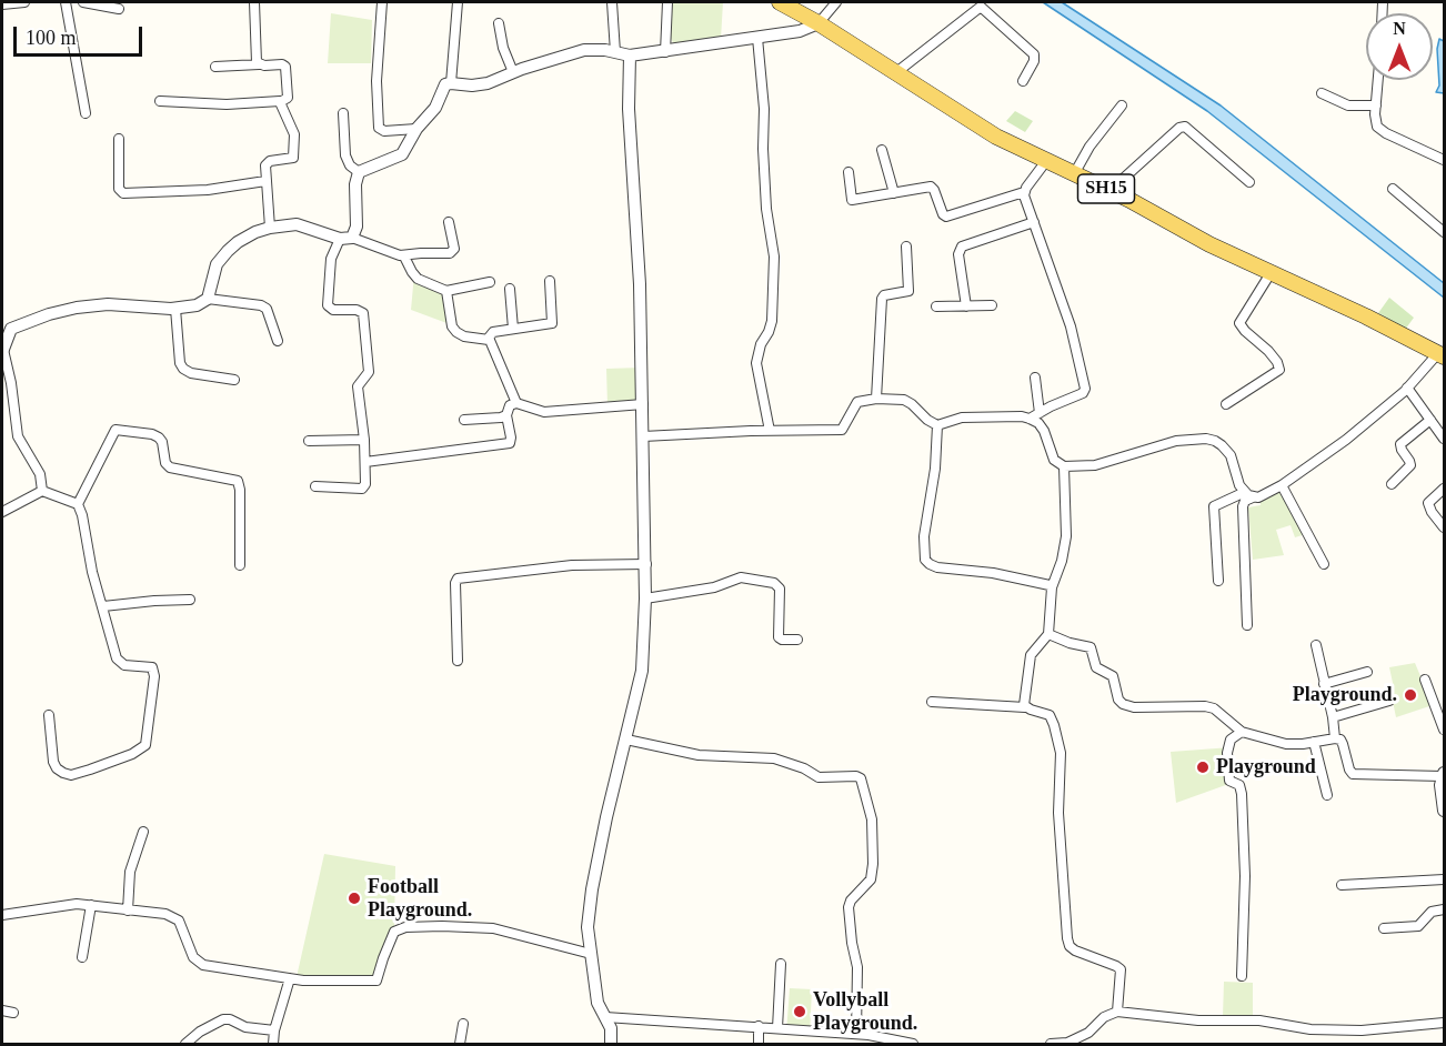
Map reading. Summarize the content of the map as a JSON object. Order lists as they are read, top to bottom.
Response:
{
  "streets": {
    "main road": ["SH15"]
  },
  "places": [
    "Playground.",
    "Playground",
    "Football Playground.",
    "Vollyball Playground."
  ],
  "scale_bar": "100 m",
  "north": "top"
}
